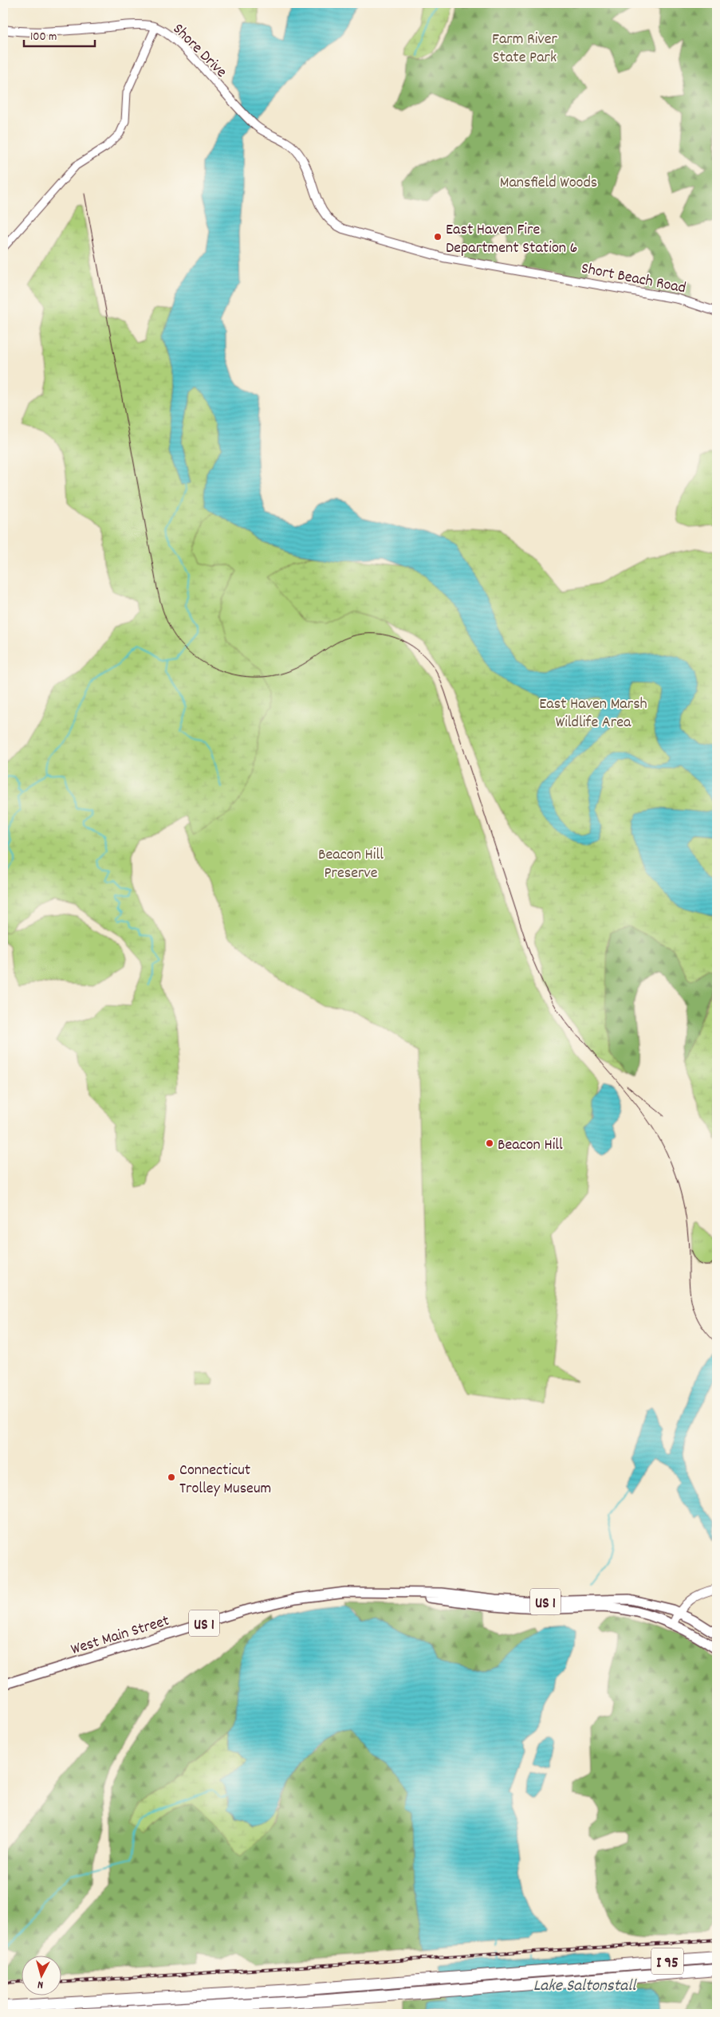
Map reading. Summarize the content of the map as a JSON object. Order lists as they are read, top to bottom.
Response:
{
  "streets": {
    "highway": ["I 95"],
    "main road": [
      "Shore Drive",
      "Short Beach Road",
      "US 1",
      "West Main Street"
    ]
  },
  "crossings": [
    ["Shore Drive", "Short Beach Road"],
    ["US 1", "West Main Street"]
  ],
  "water": ["Lake Saltonstall"],
  "parks": [
    "Farm River State Park",
    "Mansfield Woods",
    "East Haven Marsh Wildlife Area",
    "Beacon Hill Preserve"
  ],
  "places": ["East Haven Fire Department Station 6", "Beacon Hill", "Connecticut Trolley Museum"],
  "scale_bar": "100 m",
  "north": "bottom"
}
